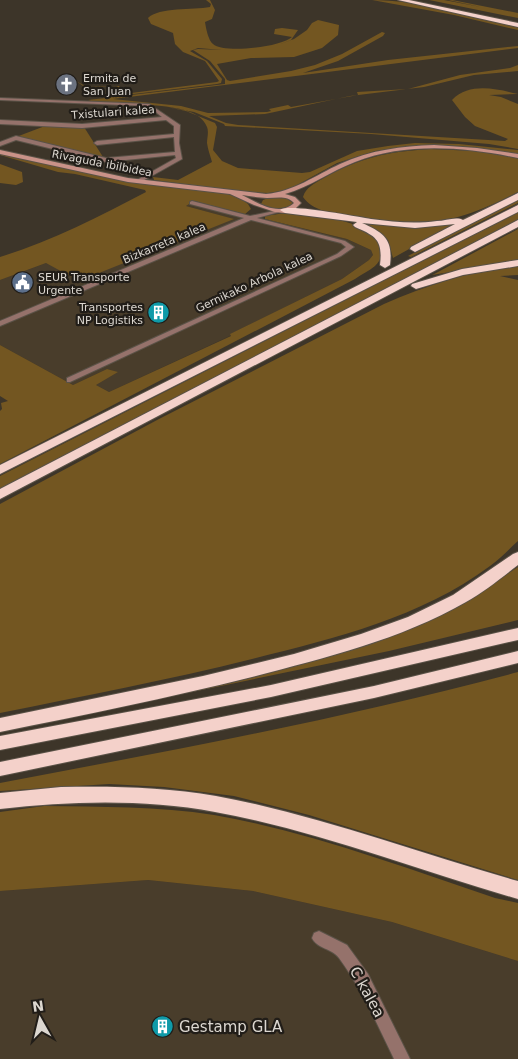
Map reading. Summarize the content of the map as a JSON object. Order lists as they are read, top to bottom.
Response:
{
  "streets": {
    "street": [
      "Txistulari kalea",
      "Rivaguda ibilbidea",
      "Bizkarreta kalea",
      "Gernikako Arbola kalea",
      "C kalea"
    ]
  },
  "crossings": [
    ["Bizkarreta kalea", "Gernikako Arbola kalea"]
  ],
  "places": {
    "church": ["Ermita de San Juan"],
    "public building": ["SEUR Transporte Urgente"],
    "building": ["Transportes NP Logistiks", "Gestamp GLA"]
  },
  "north": "top"
}
